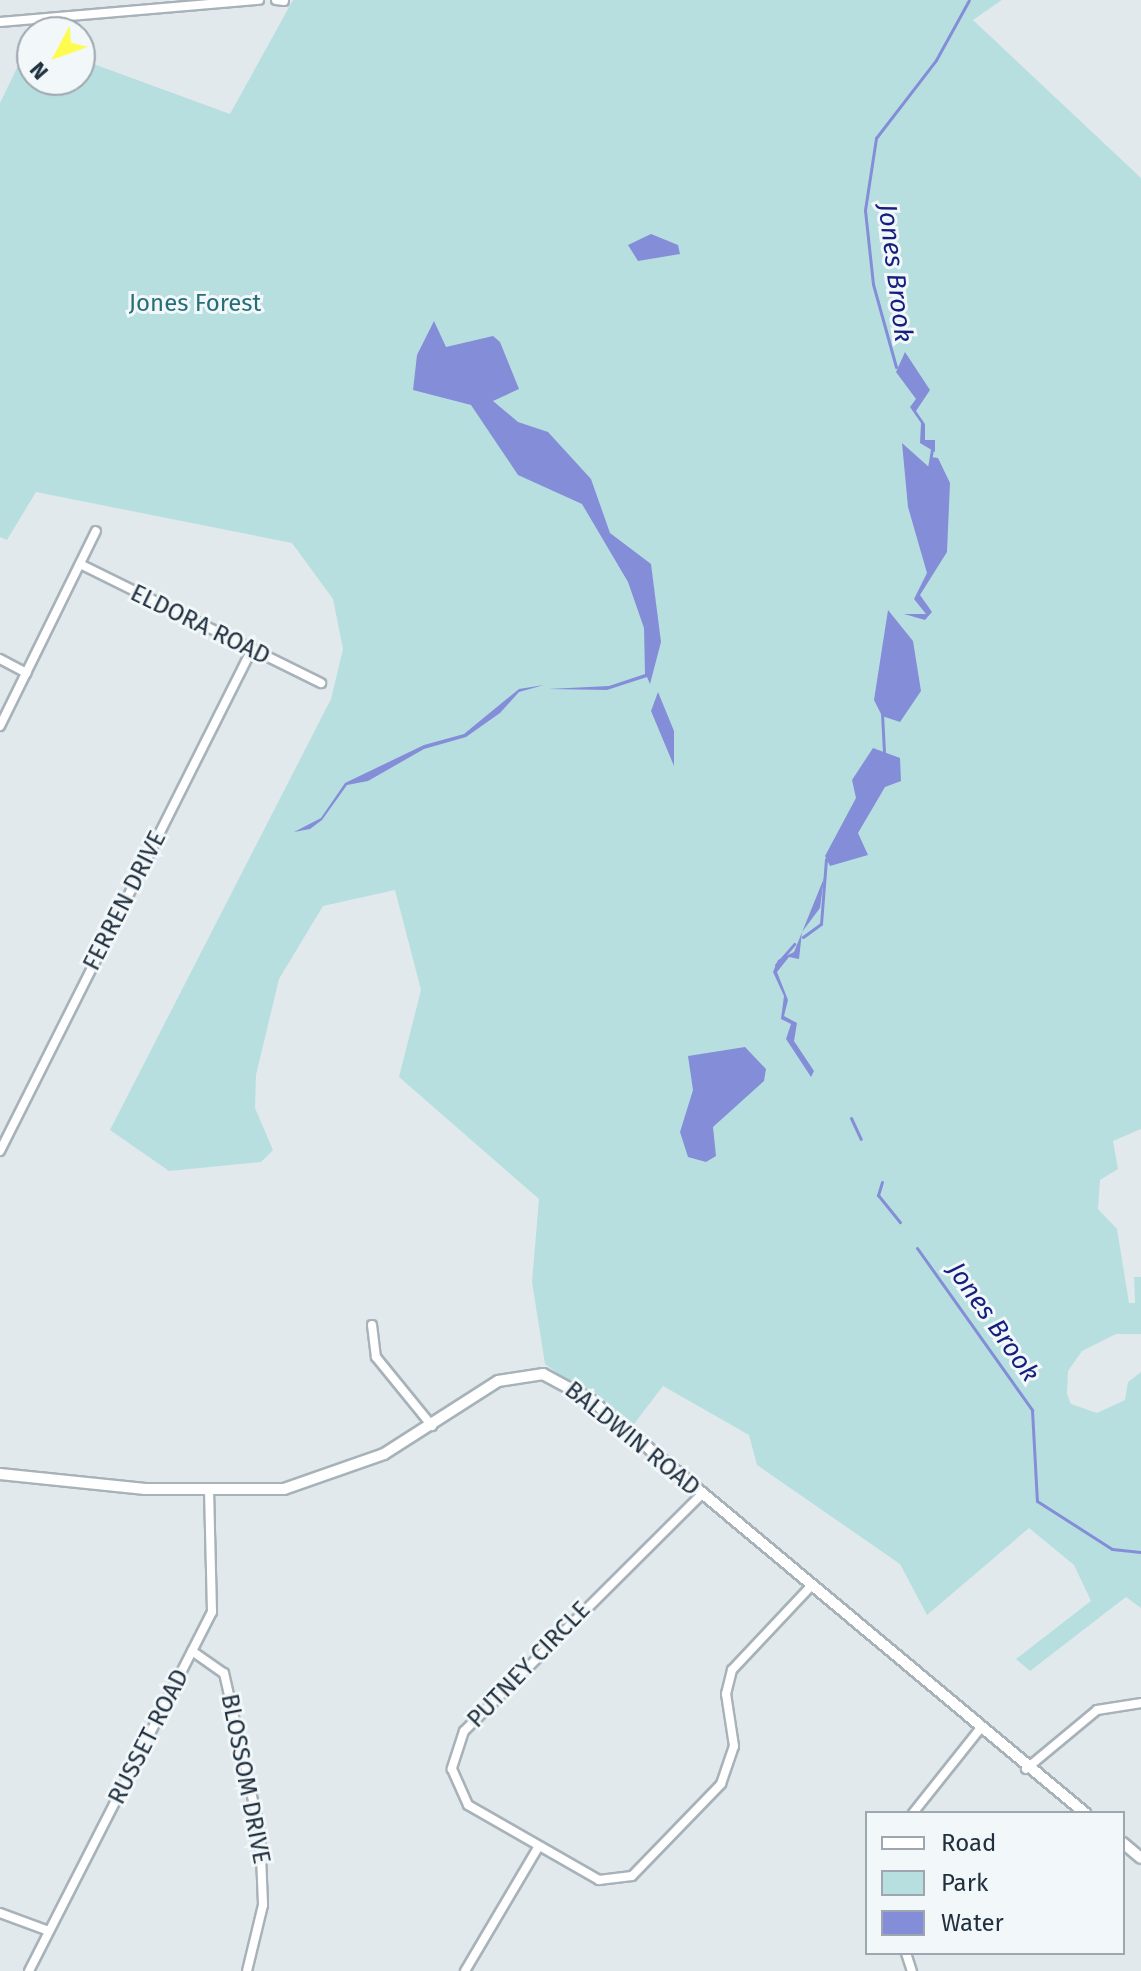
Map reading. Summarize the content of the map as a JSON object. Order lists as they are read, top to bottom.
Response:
{
  "streets": {
    "street": [
      "ELDORA ROAD",
      "FERREN DRIVE",
      "BALDWIN ROAD",
      "PUTNEY CIRCLE",
      "RUSSET ROAD",
      "BLOSSOM DRIVE"
    ]
  },
  "crossings": [
    ["ELDORA ROAD", "FERREN DRIVE"],
    ["BALDWIN ROAD", "PUTNEY CIRCLE"],
    ["BALDWIN ROAD", "RUSSET ROAD"],
    ["RUSSET ROAD", "BLOSSOM DRIVE"]
  ],
  "water": ["Jones Brook"],
  "parks": ["Jones Forest"],
  "legend": ["Road", "Park", "Water"],
  "north": "bottom left"
}
